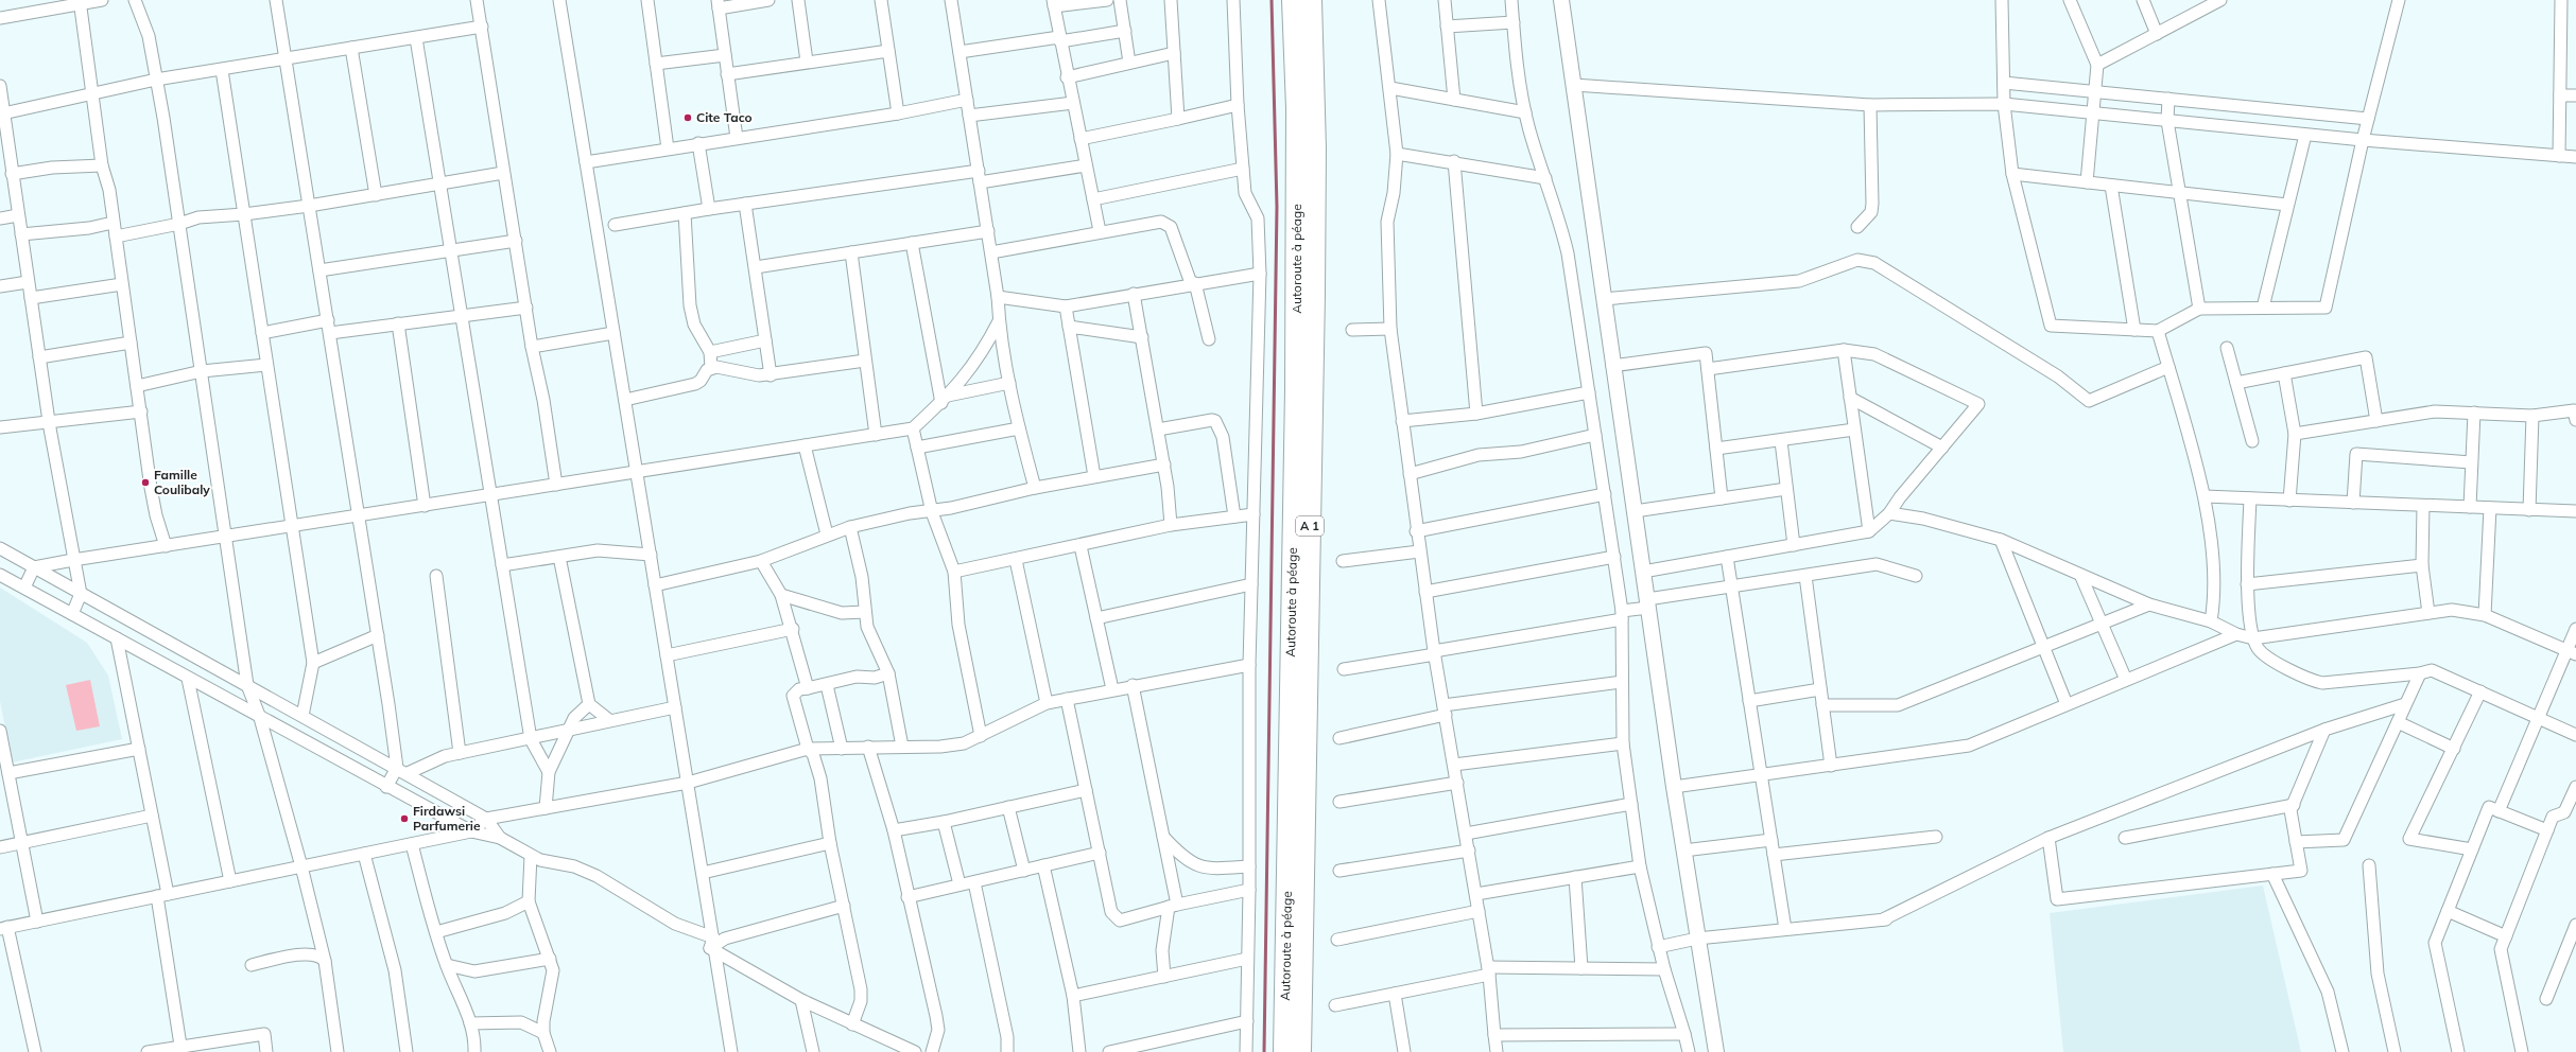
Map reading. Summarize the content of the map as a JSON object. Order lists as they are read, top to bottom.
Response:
{
  "streets": {
    "highway": ["Autoroute à péage", "A 1"]
  },
  "places": ["Cite Taco", "Famille Coulibaly", "Firdawsi Parfumerie"]
}
